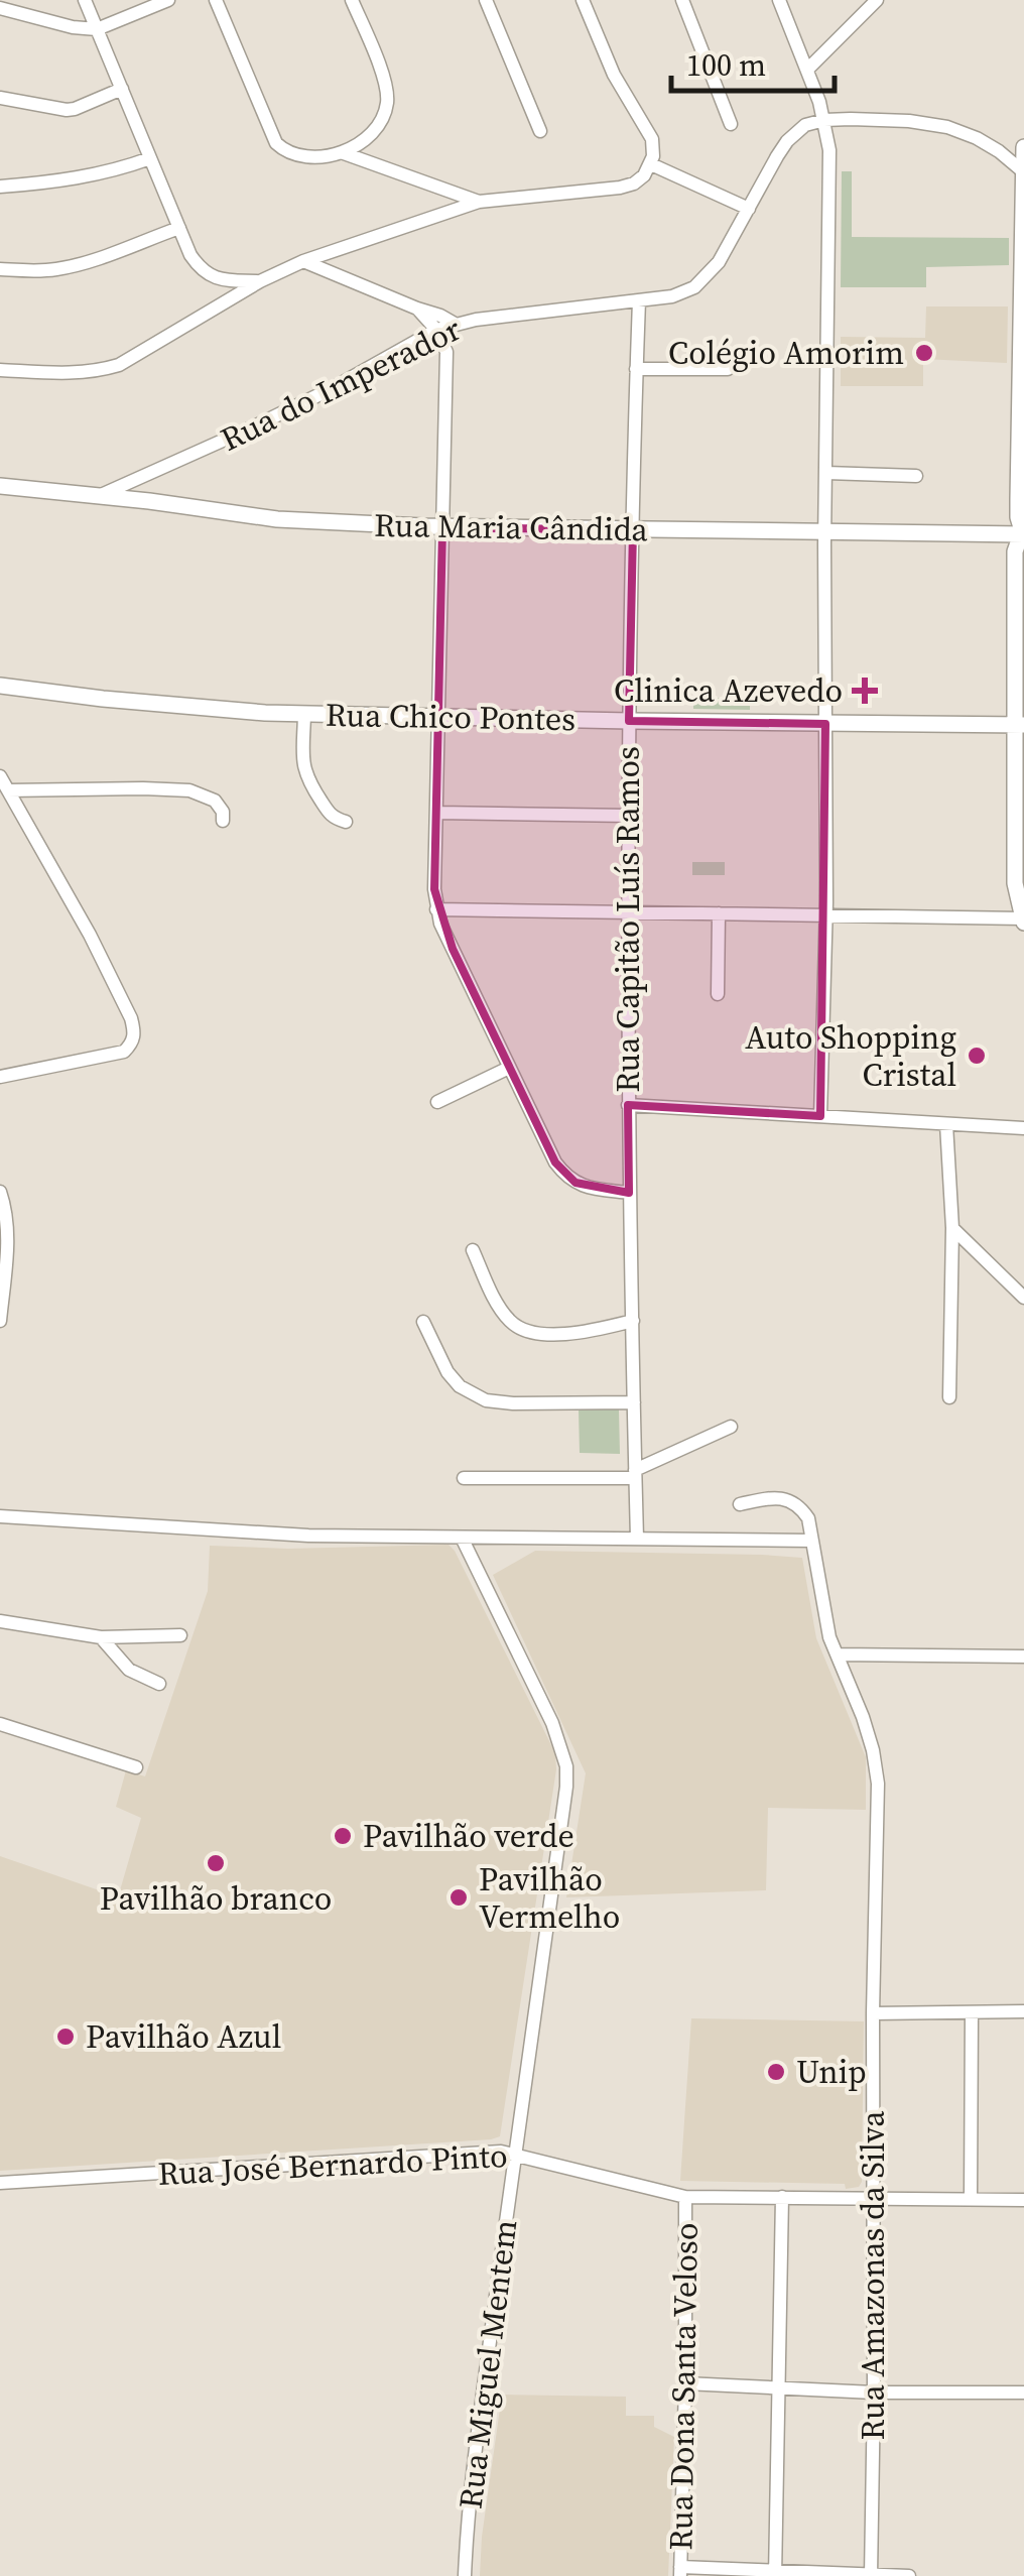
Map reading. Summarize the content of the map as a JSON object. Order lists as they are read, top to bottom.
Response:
{
  "streets": {
    "main road": ["Rua Maria Cândida", "Rua Chico Pontes"],
    "street": [
      "Rua do Imperador",
      "Rua Capitão Luís Ramos",
      "Rua José Bernardo Pinto",
      "Rua Amazonas da Silva",
      "Rua Miguel Mentem",
      "Rua Dona Santa Veloso"
    ]
  },
  "crossings": [
    ["Rua do Imperador", "Rua Maria Cândida"],
    ["Rua do Imperador", "Rua Capitão Luís Ramos"],
    ["Rua Maria Cândida", "Rua Capitão Luís Ramos"],
    ["Rua Chico Pontes", "Rua Capitão Luís Ramos"],
    ["Rua José Bernardo Pinto", "Rua Amazonas da Silva"],
    ["Rua José Bernardo Pinto", "Rua Miguel Mentem"],
    ["Rua José Bernardo Pinto", "Rua Dona Santa Veloso"]
  ],
  "places": {
    "other": [
      "Colégio Amorim",
      "Auto Shopping Cristal",
      "Pavilhão verde",
      "Pavilhão branco",
      "Pavilhão Vermelho",
      "Pavilhão Azul",
      "Unip"
    ],
    "health": ["Clinica Azevedo"]
  },
  "scale_bar": "100 m"
}
